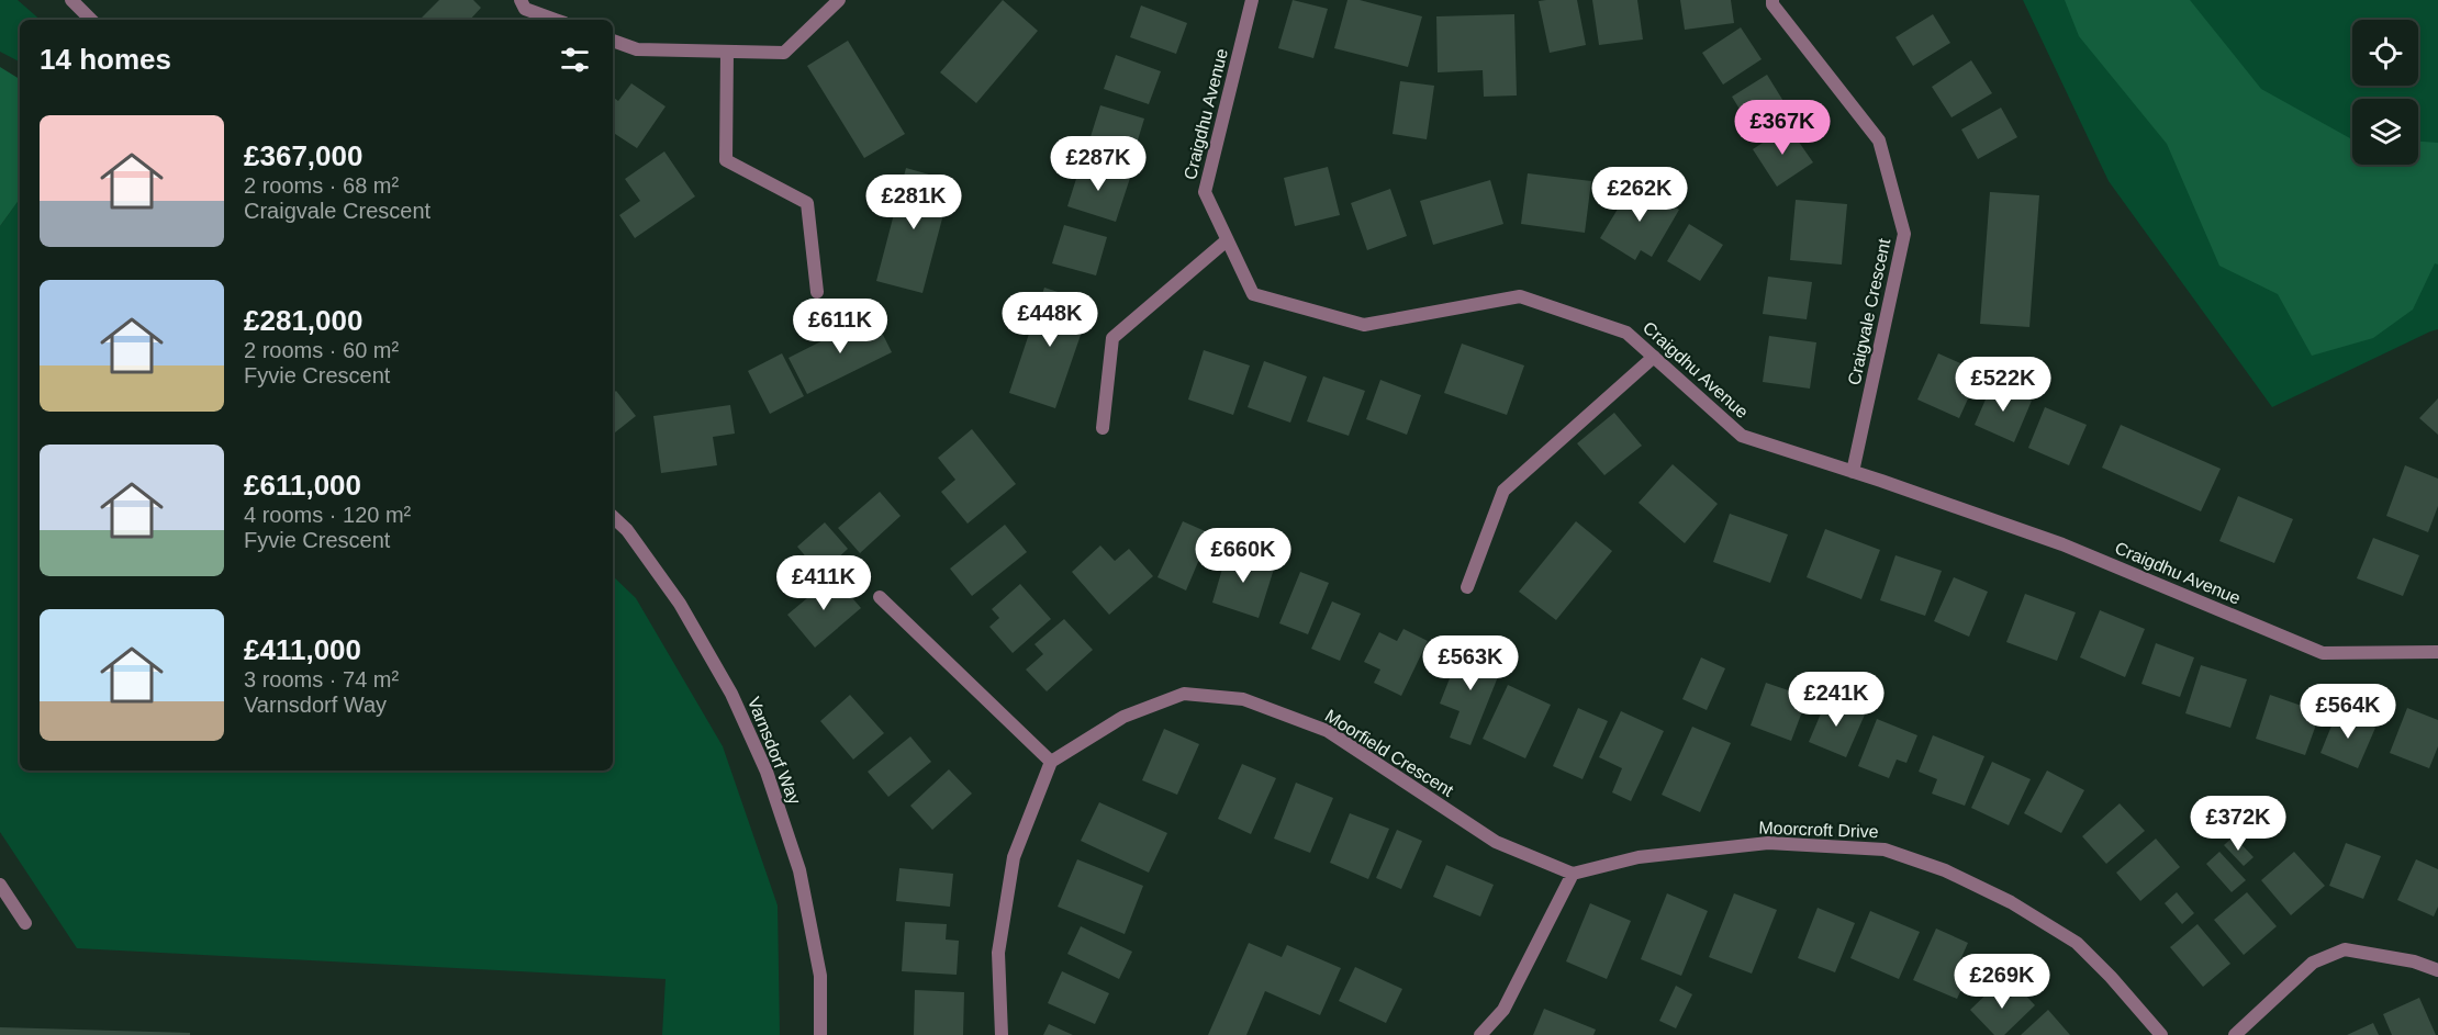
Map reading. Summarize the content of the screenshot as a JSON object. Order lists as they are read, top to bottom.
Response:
{
  "streets": {
    "street": [
      "Craigdhu Avenue",
      "Craigvale Crescent",
      "Varnsdorf Way",
      "Moorfield Crescent",
      "Moorcroft Drive"
    ]
  },
  "crossings": [
    ["Craigdhu Avenue", "Craigvale Crescent"],
    ["Moorfield Crescent", "Moorcroft Drive"]
  ],
  "page": {
    "heading": "14 homes",
    "list": [
      {
        "name": "£367,000",
        "note": "2 rooms · 68 m² · Craigvale Crescent"
      },
      {
        "name": "£281,000",
        "note": "2 rooms · 60 m² · Fyvie Crescent"
      },
      {
        "name": "£611,000",
        "note": "4 rooms · 120 m² · Fyvie Crescent"
      },
      {
        "name": "£411,000",
        "note": "3 rooms · 74 m² · Varnsdorf Way"
      }
    ],
    "price": [
      "£367K",
      "£287K",
      "£262K",
      "£281K",
      "£448K",
      "£611K",
      "£522K",
      "£660K",
      "£411K",
      "£563K",
      "£241K",
      "£564K",
      "£372K",
      "£269K"
    ]
  }
}
